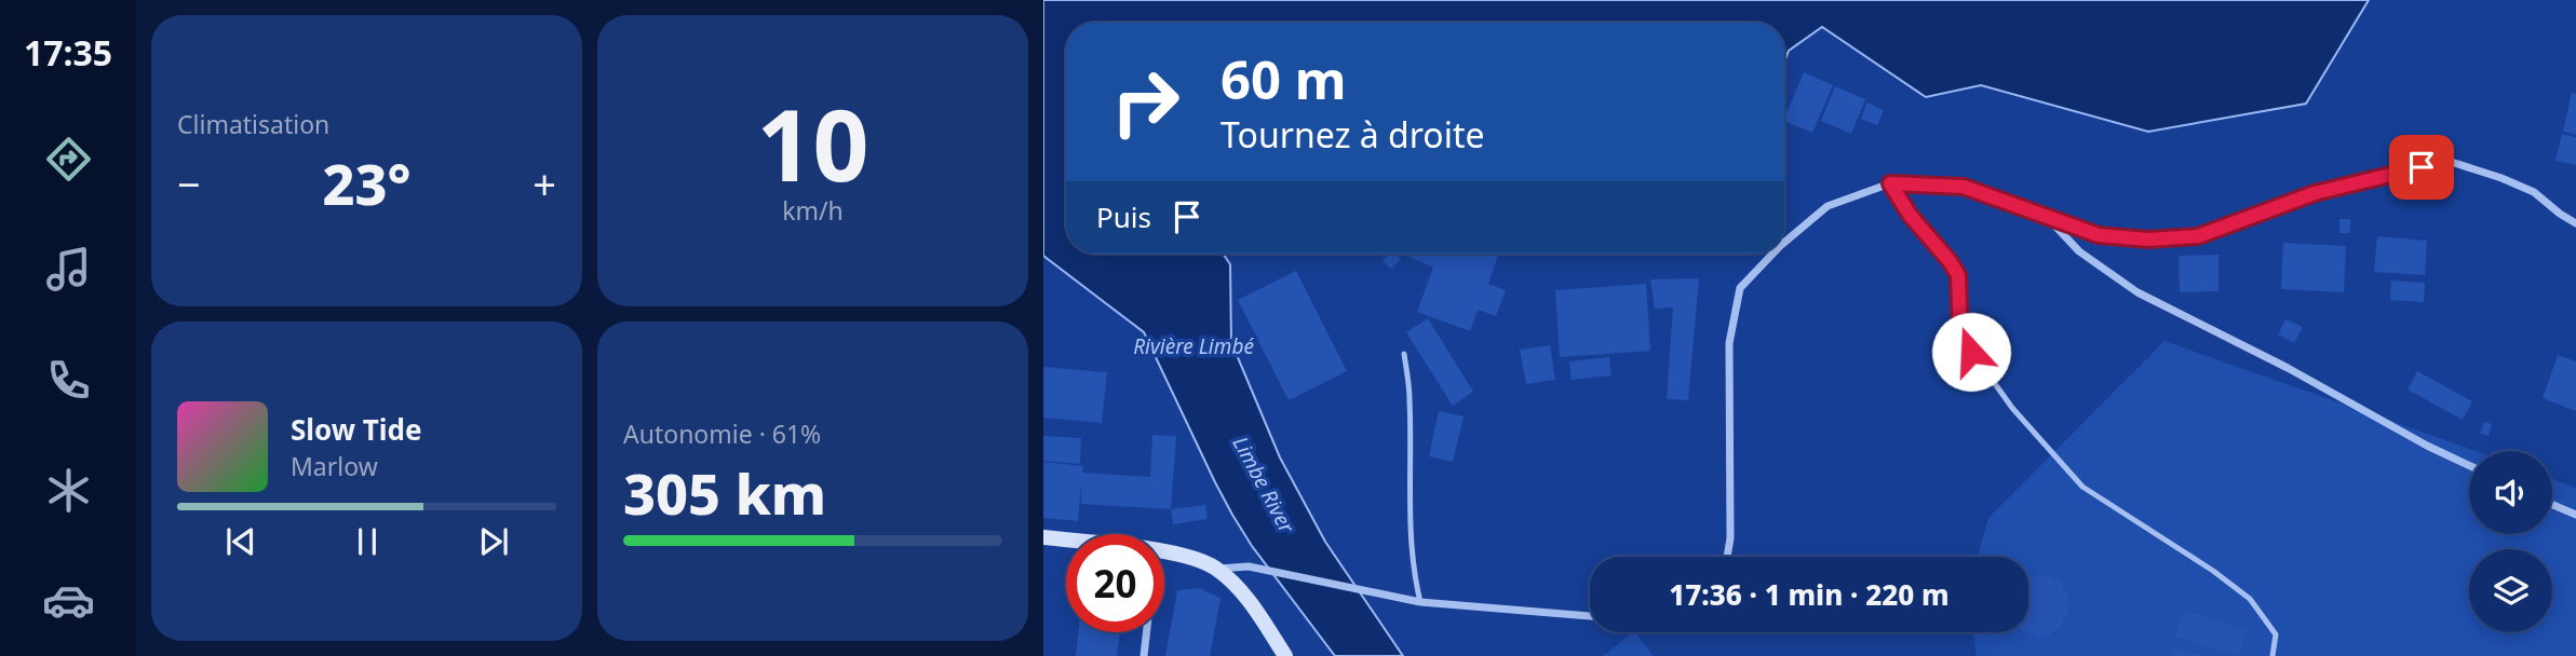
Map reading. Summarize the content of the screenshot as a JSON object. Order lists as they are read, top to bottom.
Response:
{
  "water": ["Rivière Limbé", "Limbe River"],
  "page": {
    "tabs": "17:35",
    "tile": [
      "Climatisation",
      ["10", "km/h"],
      ["Autonomie · 61%", "305 km"]
    ],
    "turn": ["60 m", "Tournez à droite"],
    "heat": ["−", "23°", "+"],
    "then": "Puis",
    "song": ["Slow Tide", "Marlow"],
    "limit": "20",
    "trip": "17:36 · 1 min · 220 m"
  }
}
